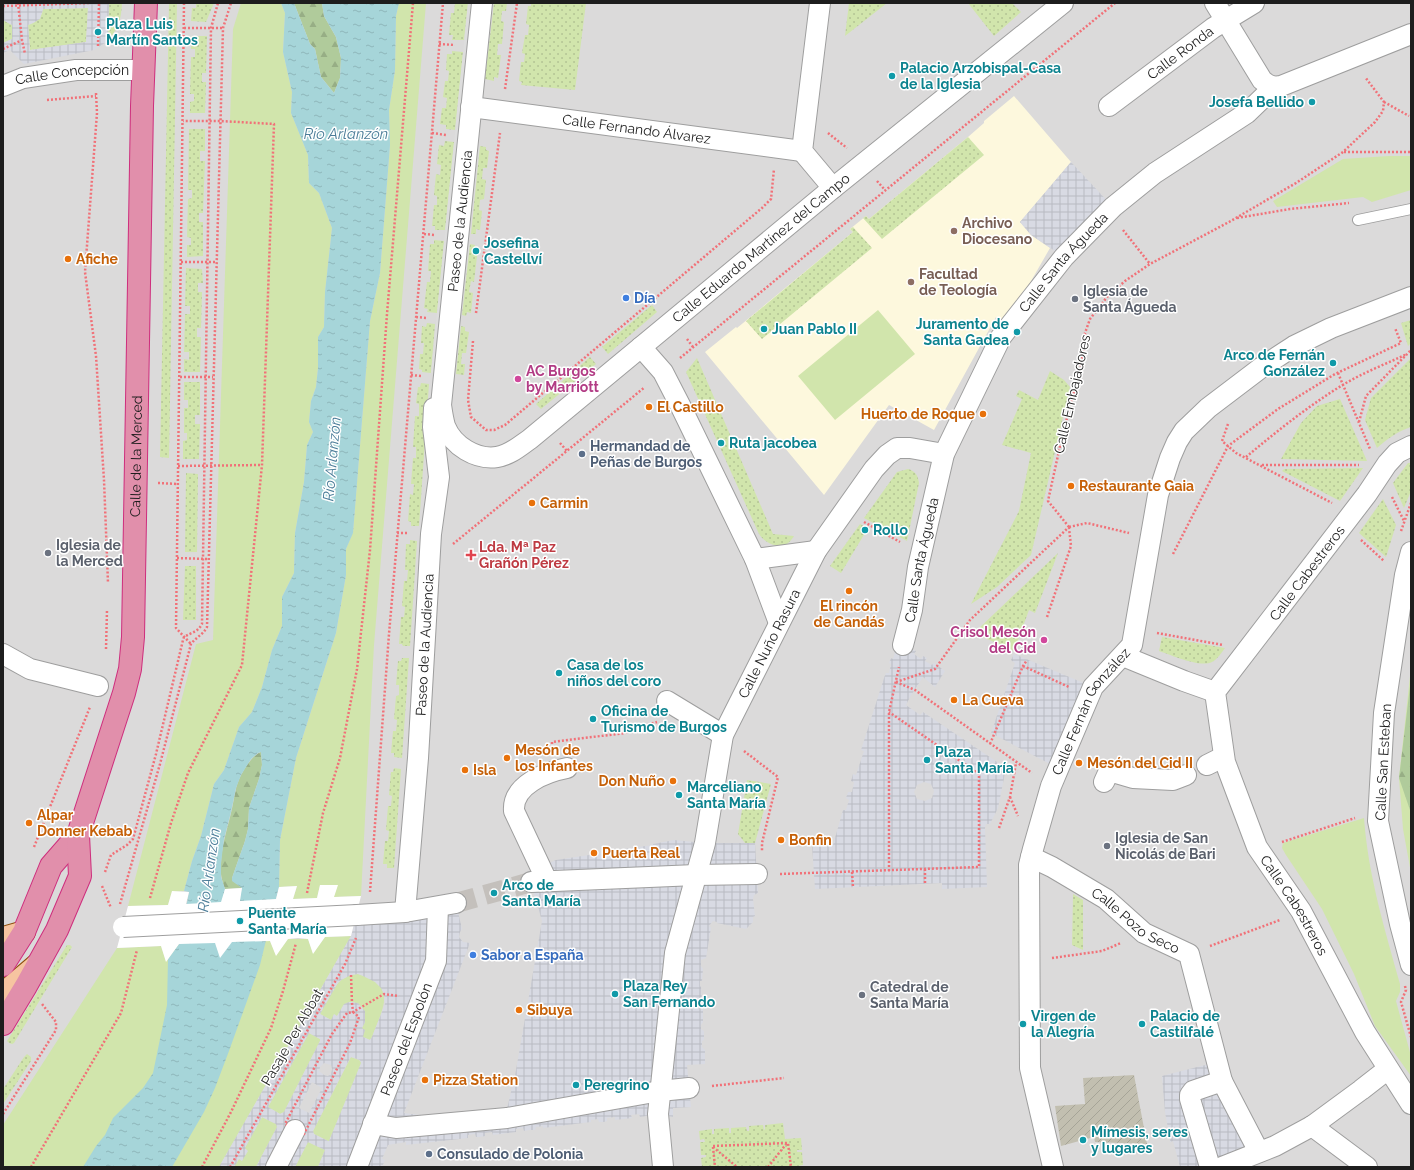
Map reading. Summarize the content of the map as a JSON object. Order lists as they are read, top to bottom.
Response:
{
  "streets": {
    "highway": ["Calle de la Merced"],
    "street": [
      "Calle Ronda",
      "Calle Concepción",
      "Calle Fernando Álvarez",
      "Paseo de la Audiencia",
      "Calle Eduardo Martínez del Campo",
      "Calle Santa Águeda",
      "Calle Cabestreros",
      "Calle Nuño Rasura",
      "Calle Fernán González",
      "Calle San Esteban",
      "Calle Pozo Seco",
      "Paseo del Espolón"
    ],
    "path": ["Calle Embajadores", "Pasaje Per Abbat"]
  },
  "crossings": [
    ["Calle Concepción", "Calle de la Merced"],
    ["Calle Fernando Álvarez", "Paseo de la Audiencia"],
    ["Paseo de la Audiencia", "Calle Eduardo Martínez del Campo"],
    ["Paseo de la Audiencia", "Paseo del Espolón"],
    ["Calle Santa Águeda", "Calle Nuño Rasura"],
    ["Calle Fernán González", "Calle Pozo Seco"],
    ["Pasaje Per Abbat", "Paseo del Espolón"]
  ],
  "water": ["Río Arlanzón"],
  "places": {
    "other": [
      "Plaza Luis Martín Santos",
      "Palacio Arzobispal-Casa de la Iglesia",
      "Josefa Bellido",
      "Archivo Diocesano",
      "Josefina Castellví",
      "Afiche",
      "Facultad de Teología",
      "Día",
      "Iglesia de Santa Águeda",
      "Juan Pablo II",
      "Juramento de Santa Gadea",
      "Arco de Fernán González",
      "AC Burgos by Marriott",
      "El Castillo",
      "Huerto de Roque",
      "Ruta jacobea",
      "Hermandad de Peñas de Burgos",
      "Restaurante Gaia",
      "Carmin",
      "Rollo",
      "Iglesia de la Merced",
      "El rincón de Candás",
      "Crisol Mesón del Cid",
      "Casa de los niños del coro",
      "La Cueva",
      "Oficina de Turismo de Burgos",
      "Mesón de los Infantes",
      "Plaza Santa María",
      "Mesón del Cid II",
      "Isla",
      "Don Nuño",
      "Marceliano Santa María",
      "Alpar Donner Kebab",
      "Bonfin",
      "Iglesia de San Nicolás de Bari",
      "Puerta Real",
      "Arco de Santa María",
      "Puente Santa María",
      "Sabor a España",
      "Plaza Rey San Fernando",
      "Catedral de Santa María",
      "Sibuya",
      "Virgen de la Alegría",
      "Palacio de Castilfalé",
      "Pizza Station",
      "Peregrino",
      "Mímesis, seres y lugares",
      "Consulado de Polonia"
    ],
    "health": ["Lda. Mª Paz Grañón Pérez"]
  }
}
